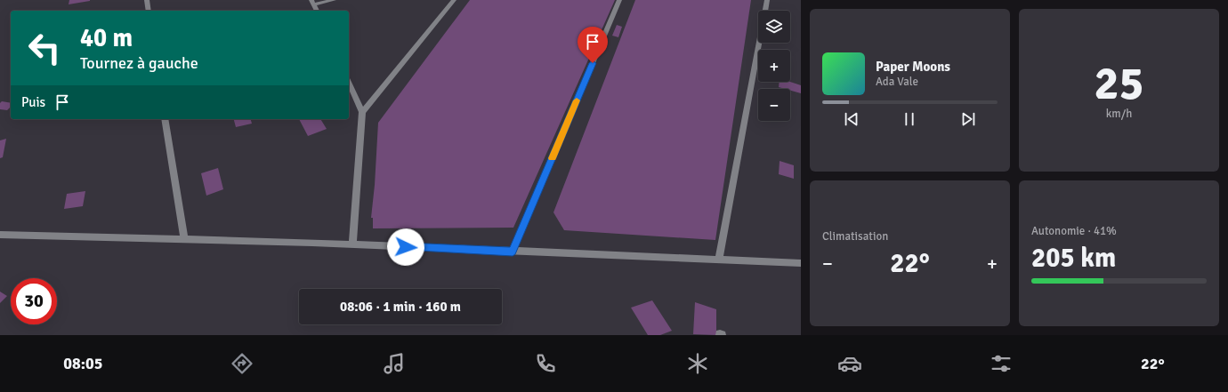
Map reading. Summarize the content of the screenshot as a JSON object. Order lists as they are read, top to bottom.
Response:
{
  "page": {
    "tile": [
      ["25", "km/h"],
      "Climatisation",
      ["Autonomie · 41%", "205 km"]
    ],
    "map_buttons": ["+", "−"],
    "turn": ["40 m", "Tournez à gauche"],
    "song": ["Paper Moons", "Ada Vale"],
    "then": "Puis",
    "heat": ["−", "22°", "+"],
    "limit": "30",
    "trip": "08:06 · 1 min · 160 m",
    "tabs": ["08:05", "22°"]
  }
}
